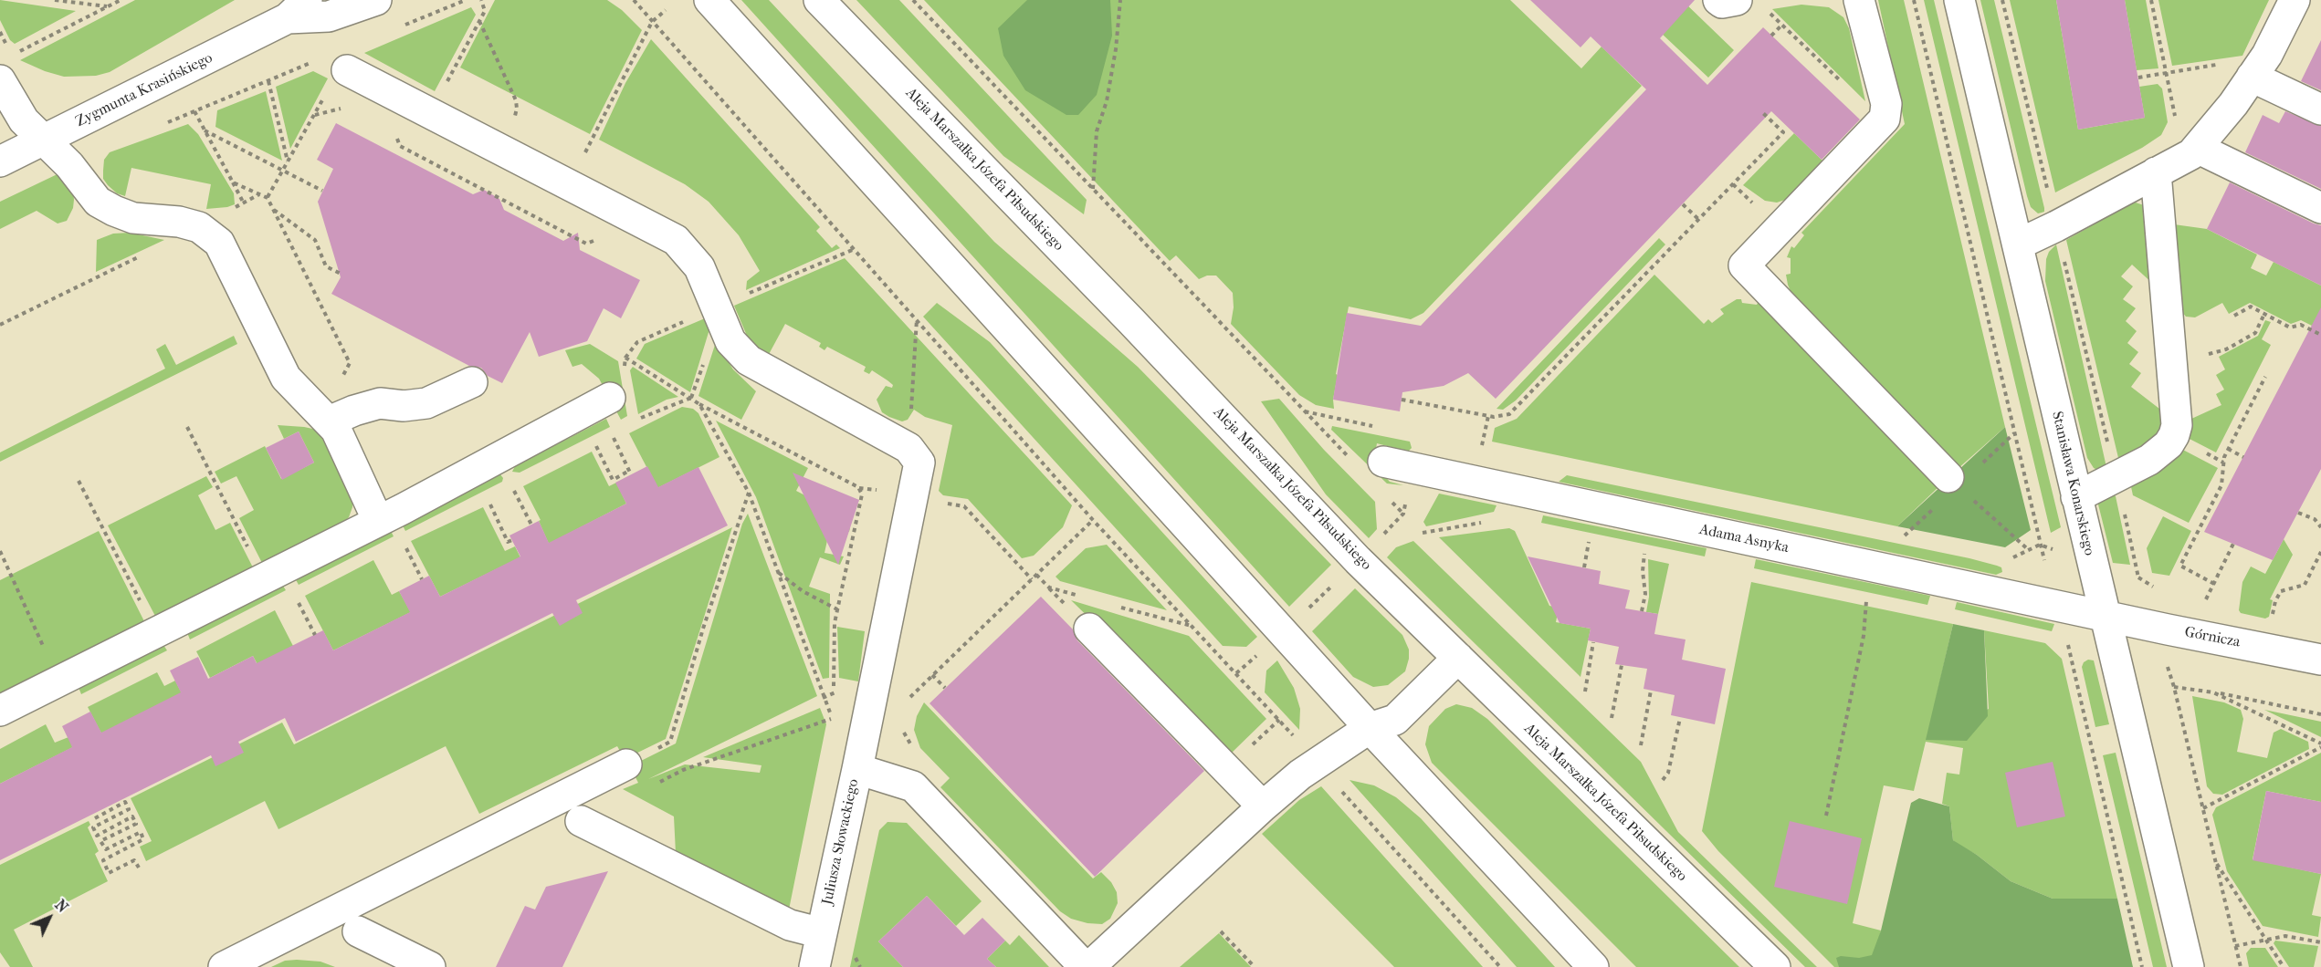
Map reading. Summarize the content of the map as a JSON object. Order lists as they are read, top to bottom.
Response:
{
  "streets": {
    "street": [
      "Zygmunta Krasińskiego",
      "Aleja Marszałka Józefa Piłsudskiego",
      "Stanisława Konarskiego",
      "Adama Asnyka",
      "Górnicza",
      "Juliusza Słowackiego"
    ]
  },
  "crossings": [
    ["Stanisława Konarskiego", "Adama Asnyka"],
    ["Stanisława Konarskiego", "Górnicza"],
    ["Adama Asnyka", "Górnicza"]
  ],
  "north": "top right"
}
